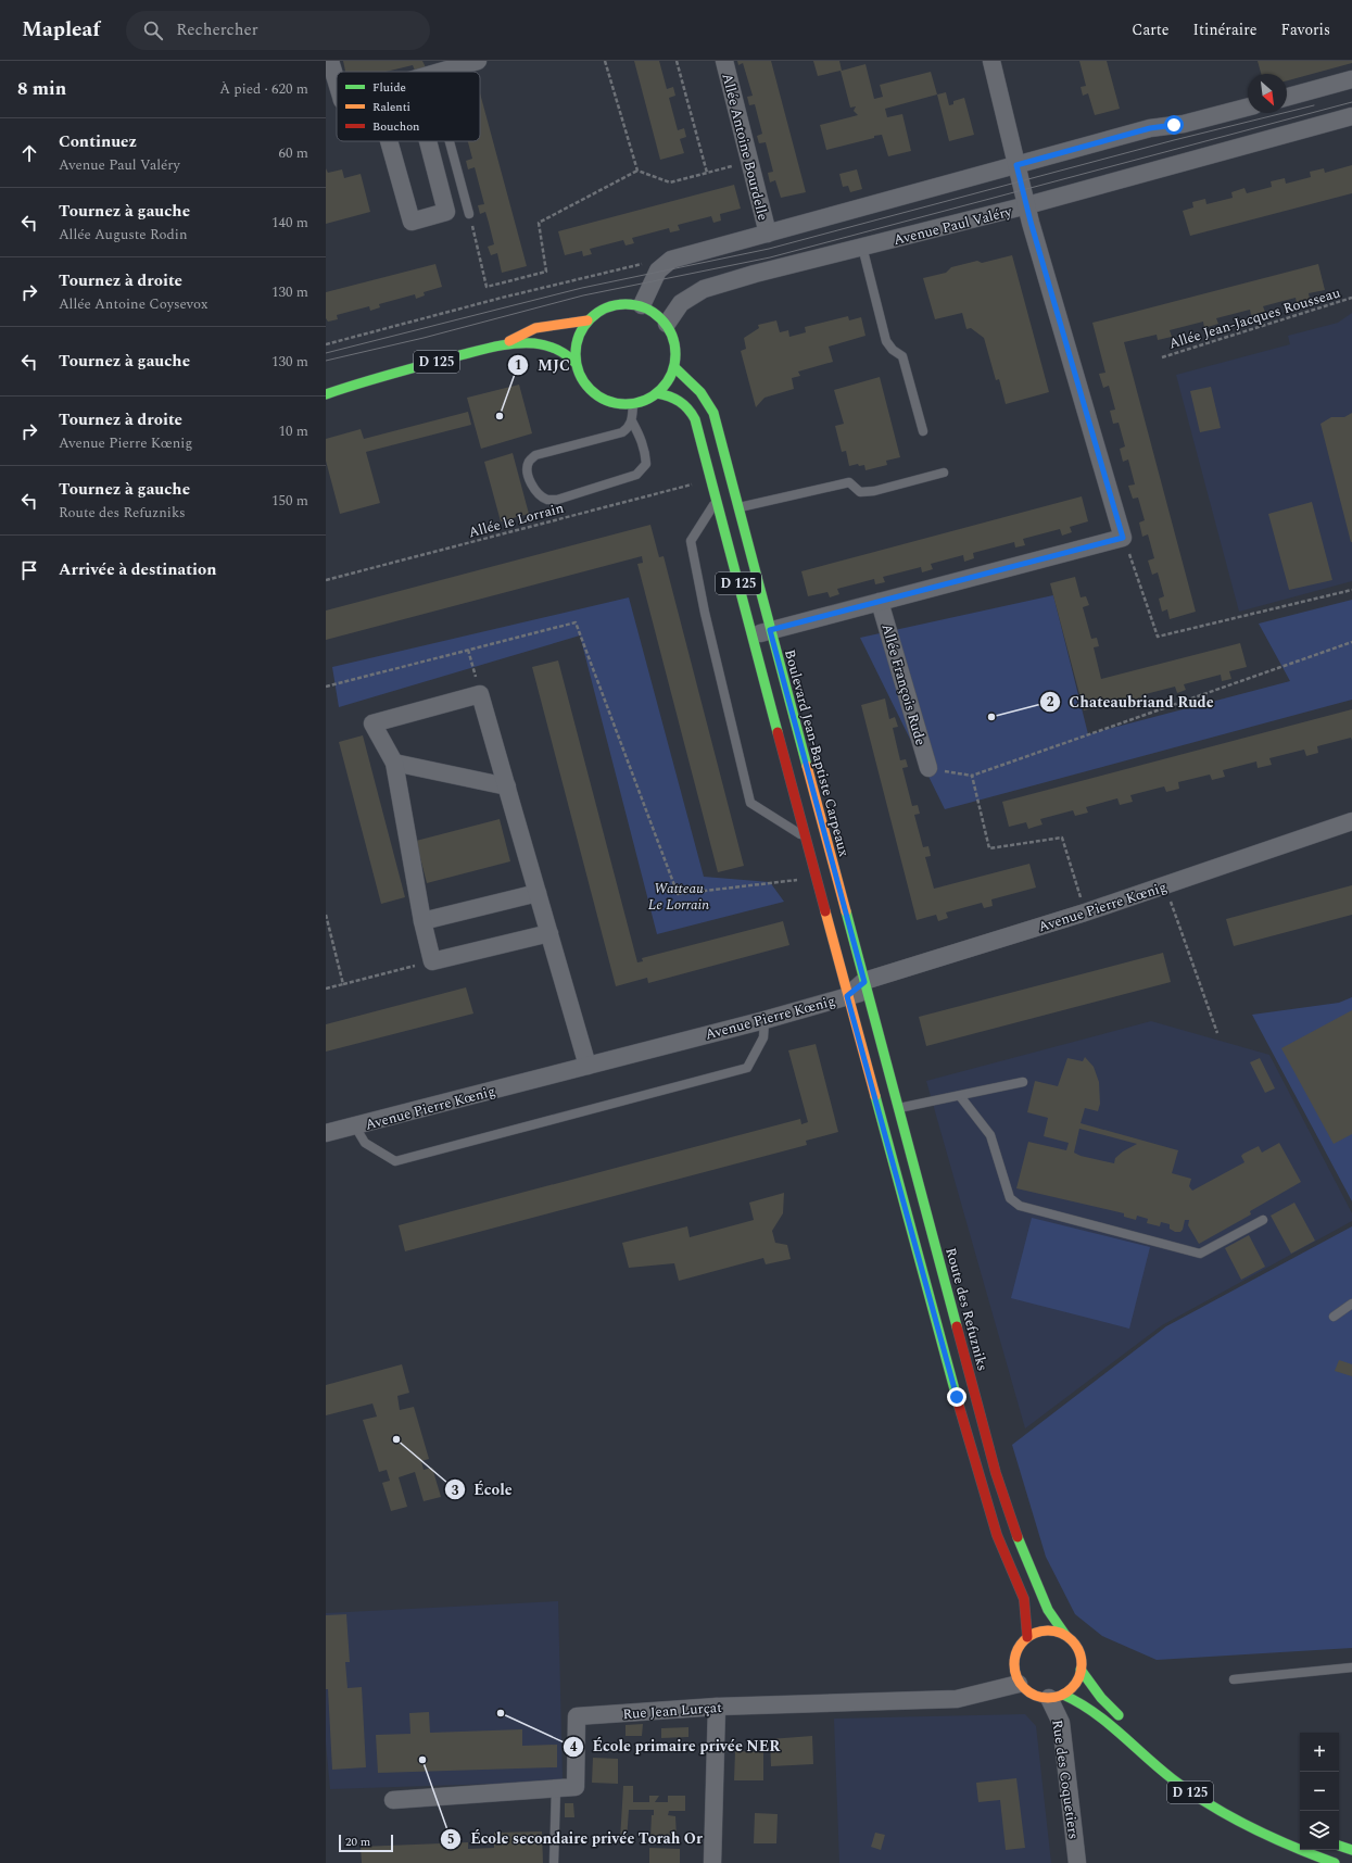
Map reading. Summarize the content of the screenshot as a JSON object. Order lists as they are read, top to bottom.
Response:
{
  "streets": {
    "main road": ["D 125", "Boulevard Jean-Baptiste Carpeaux", "Route des Refuzniks"],
    "street": [
      "Allée Antoine Bourdelle",
      "Avenue Paul Valéry",
      "Allée François Rude",
      "Avenue Pierre Kœnig",
      "Rue Jean Lurçat",
      "Rue des Coquetiers"
    ],
    "path": ["Allée Jean-Jacques Rousseau", "Allée le Lorrain"]
  },
  "crossings": [
    ["Avenue Paul Valéry", "D 125"],
    ["Avenue Paul Valéry", "Boulevard Jean-Baptiste Carpeaux"],
    ["D 125", "Allée le Lorrain"],
    ["D 125", "Boulevard Jean-Baptiste Carpeaux"],
    ["D 125", "Avenue Pierre Kœnig"],
    ["D 125", "Route des Refuzniks"],
    ["D 125", "Rue Jean Lurçat"],
    ["D 125", "Rue des Coquetiers"],
    ["Boulevard Jean-Baptiste Carpeaux", "Avenue Pierre Kœnig"],
    ["Boulevard Jean-Baptiste Carpeaux", "Route des Refuzniks"],
    ["Avenue Pierre Kœnig", "Route des Refuzniks"],
    ["Route des Refuzniks", "Rue Jean Lurçat"],
    ["Route des Refuzniks", "Rue des Coquetiers"],
    ["Rue Jean Lurçat", "Rue des Coquetiers"]
  ],
  "parks": ["Watteau Le Lorrain"],
  "places": [
    "MJC",
    "Chateaubriand Rude",
    "École",
    "École primaire privée NER",
    "École secondaire privée Torah Or"
  ],
  "legend": ["Fluide", "Ralenti", "Bouchon"],
  "scale_bar": "20 m",
  "north": "bottom right",
  "page": {
    "header": "Mapleaf",
    "search": "Rechercher",
    "nav": ["Carte", "Itinéraire", "Favoris"],
    "heading": ["8 min", "À pied · 620 m"],
    "list": [
      ["Continuez", "Avenue Paul Valéry", "60 m"],
      ["Tournez à gauche", "Allée Auguste Rodin", "140 m"],
      ["Tournez à droite", "Allée Antoine Coysevox", "130 m"],
      ["Tournez à gauche", "130 m"],
      ["Tournez à droite", "Avenue Pierre Kœnig", "10 m"],
      ["Tournez à gauche", "Route des Refuzniks", "150 m"],
      "Arrivée à destination"
    ],
    "map_buttons": ["+", "−"],
    "scale": "20 m"
  }
}
